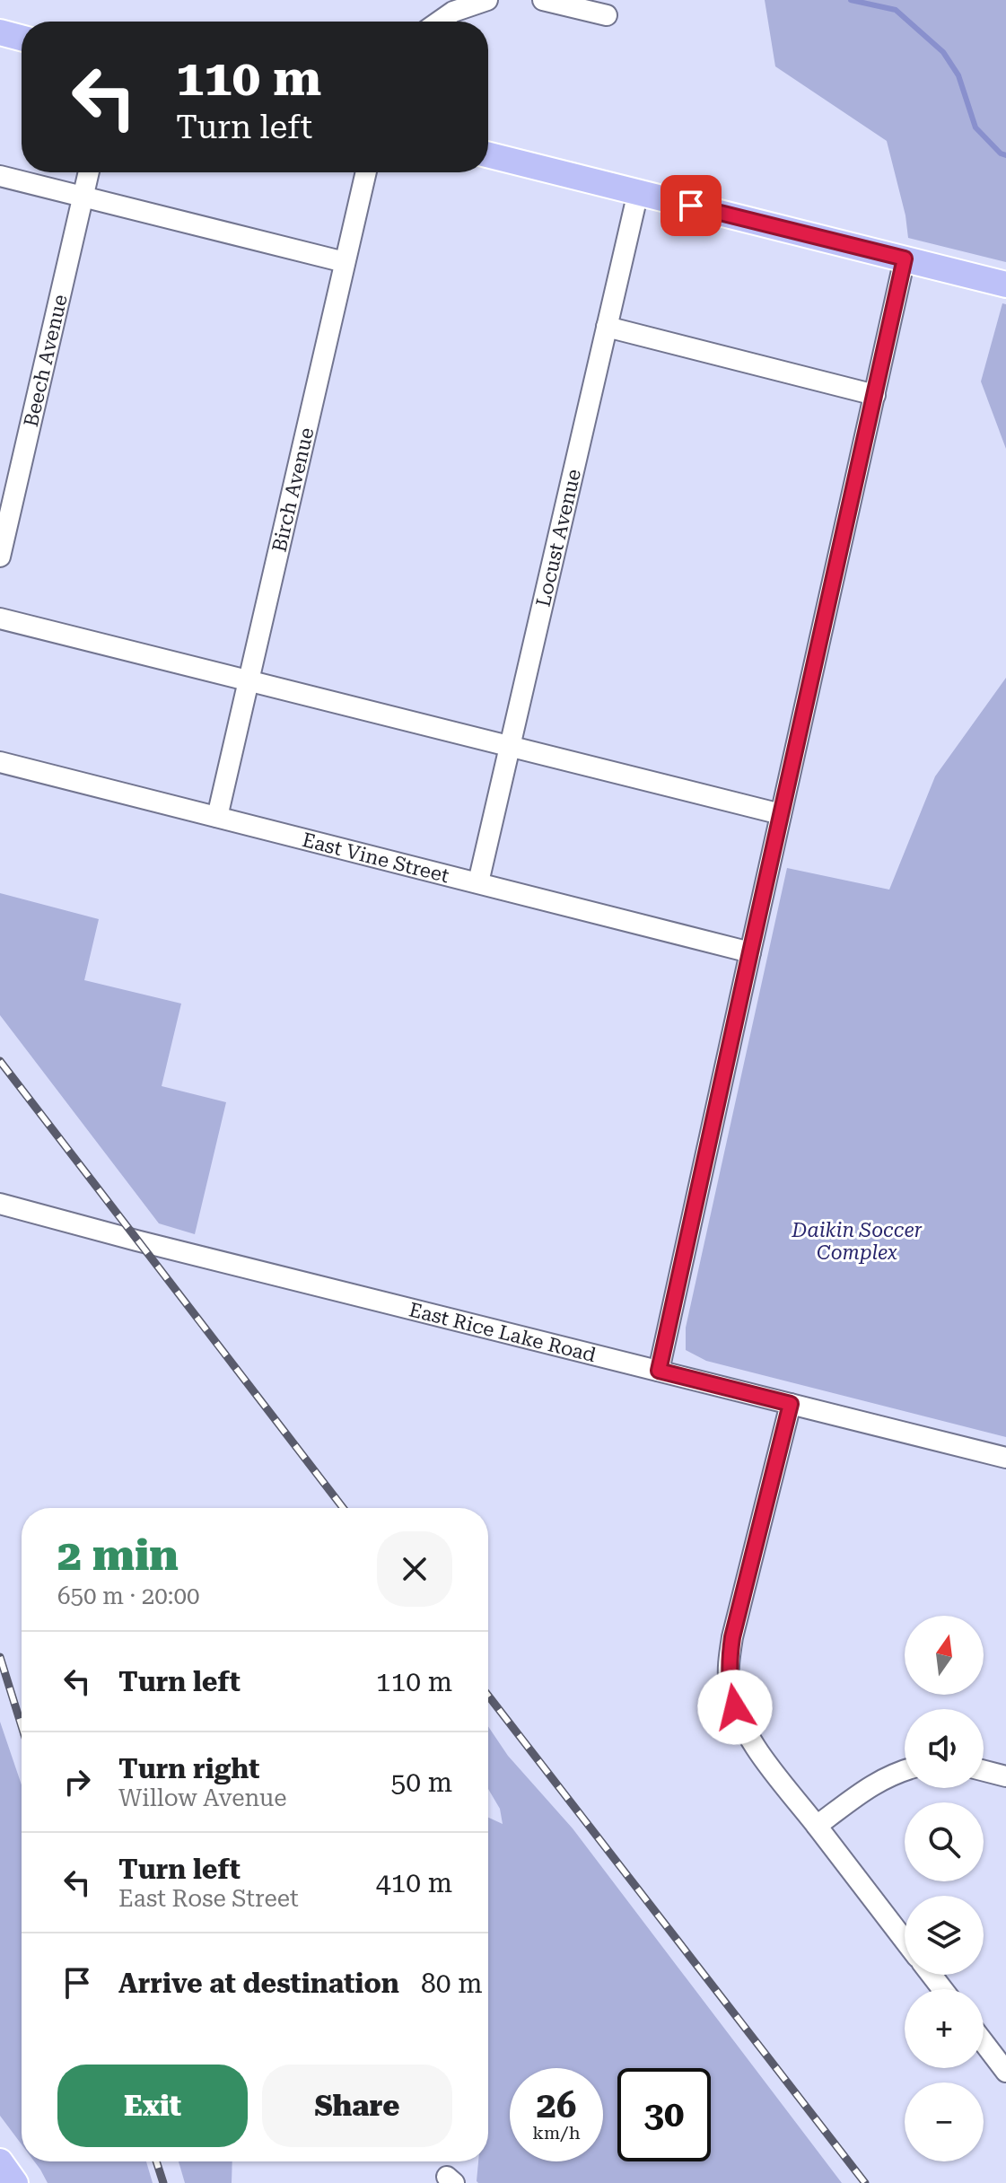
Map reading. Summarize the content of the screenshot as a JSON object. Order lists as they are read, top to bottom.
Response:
{
  "streets": {
    "street": [
      "Beech Avenue",
      "Birch Avenue",
      "Locust Avenue",
      "East Vine Street",
      "East Rice Lake Road"
    ]
  },
  "crossings": [
    ["Birch Avenue", "East Vine Street"],
    ["Locust Avenue", "East Vine Street"]
  ],
  "parks": ["Daikin Soccer Complex"],
  "north": "top",
  "page": {
    "turn": ["110 m", "Turn left"],
    "heading": ["2 min", "650 m · 20:00"],
    "map_buttons": ["+", "−"],
    "list": [
      {
        "name": "Turn left",
        "value": "110 m"
      },
      {
        "name": "Turn right",
        "note": "Willow Avenue",
        "value": "50 m"
      },
      {
        "name": "Turn left",
        "note": "East Rose Street",
        "value": "410 m"
      },
      {
        "name": "Arrive at destination",
        "value": "80 m"
      }
    ],
    "buttons": ["Exit", "Share"],
    "speed": "26 km/h",
    "limit": "30"
  }
}
